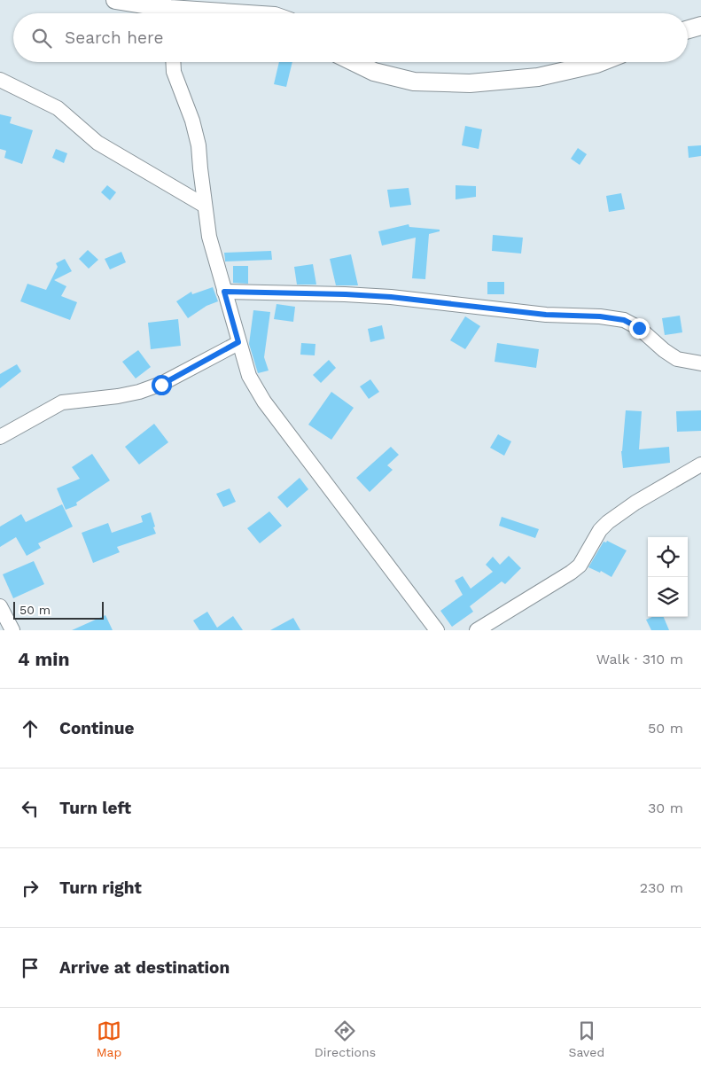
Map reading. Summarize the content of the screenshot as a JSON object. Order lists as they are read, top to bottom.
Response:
{
  "scale_bar": "50 m",
  "page": {
    "search": "Search here",
    "scale": "50 m",
    "heading": ["4 min", "Walk · 310 m"],
    "list": [
      ["Continue", "50 m"],
      ["Turn left", "30 m"],
      ["Turn right", "230 m"],
      "Arrive at destination"
    ],
    "nav": ["Map", "Directions", "Saved"]
  }
}
